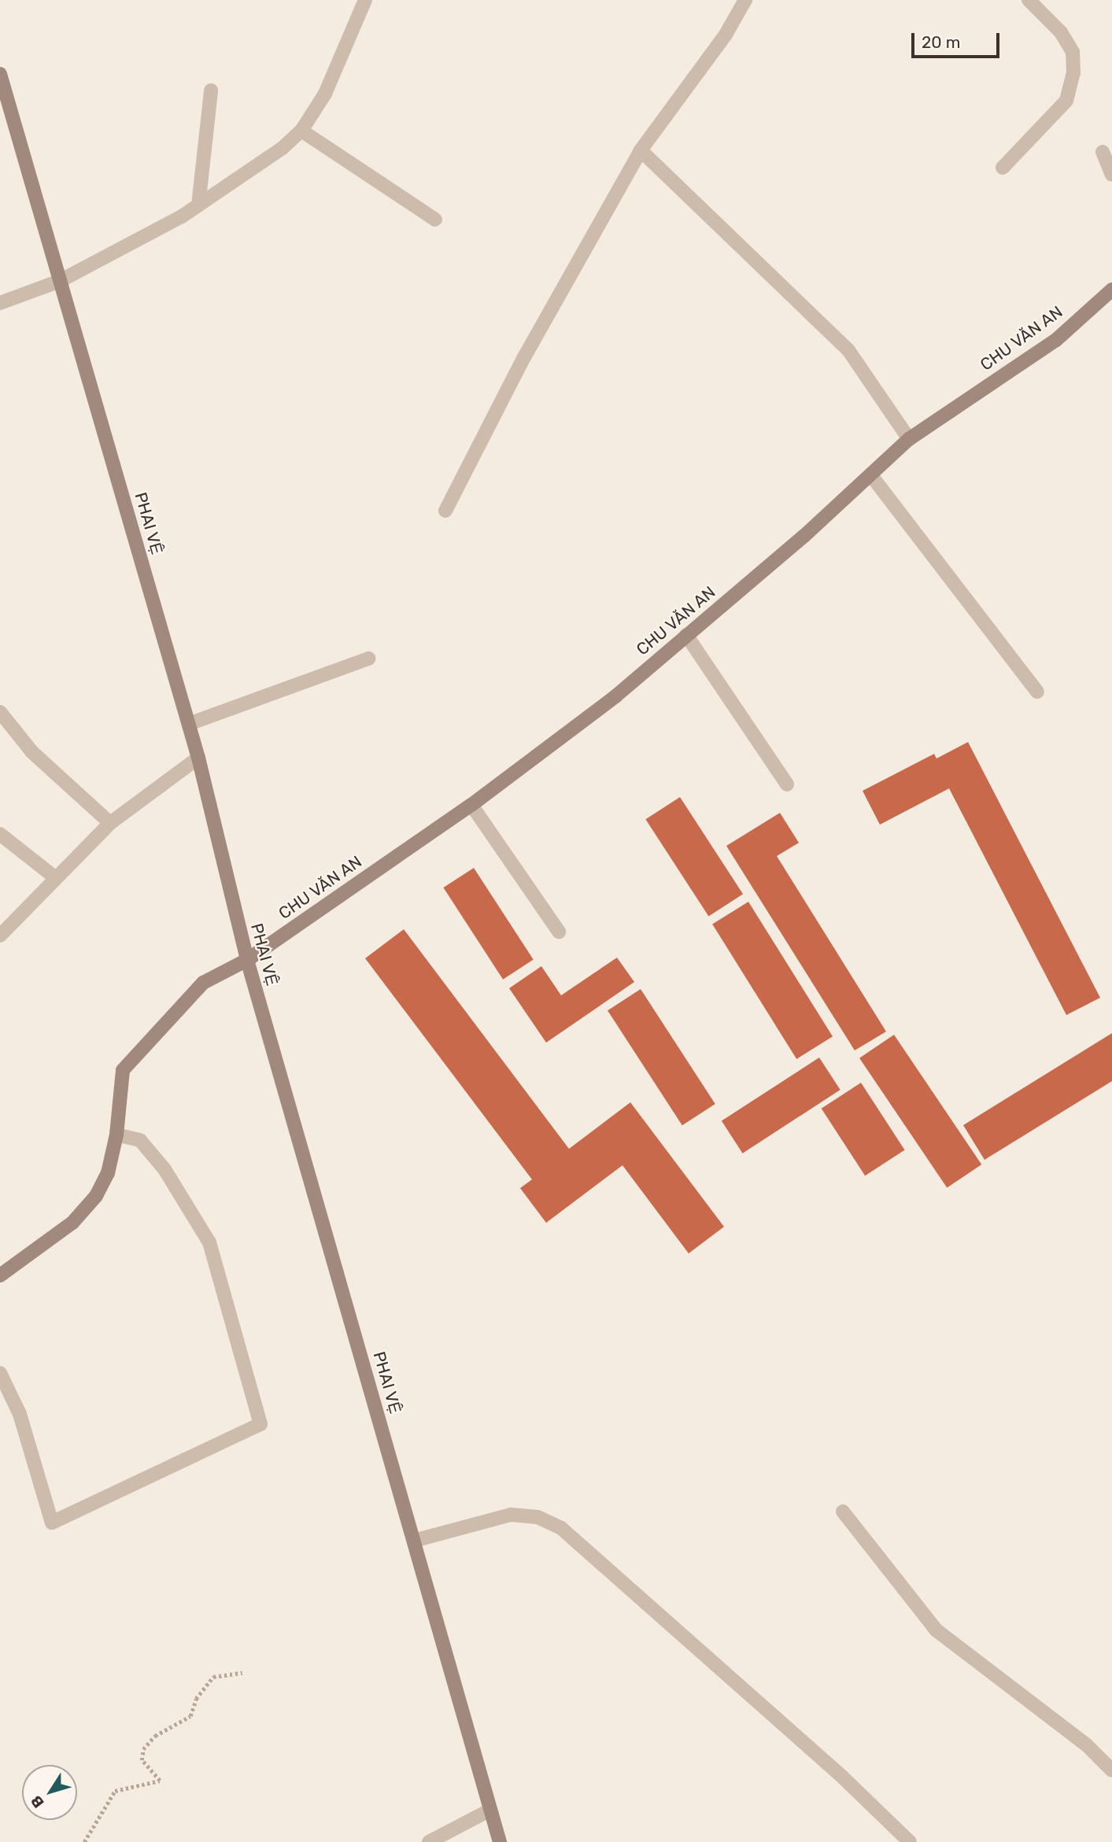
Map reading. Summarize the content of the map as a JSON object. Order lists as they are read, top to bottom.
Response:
{
  "streets": {
    "street": ["CHU VĂN AN", "PHAI VỆ"]
  },
  "crossings": [
    ["CHU VĂN AN", "PHAI VỆ"]
  ],
  "scale_bar": "20 m",
  "north": "bottom left"
}
